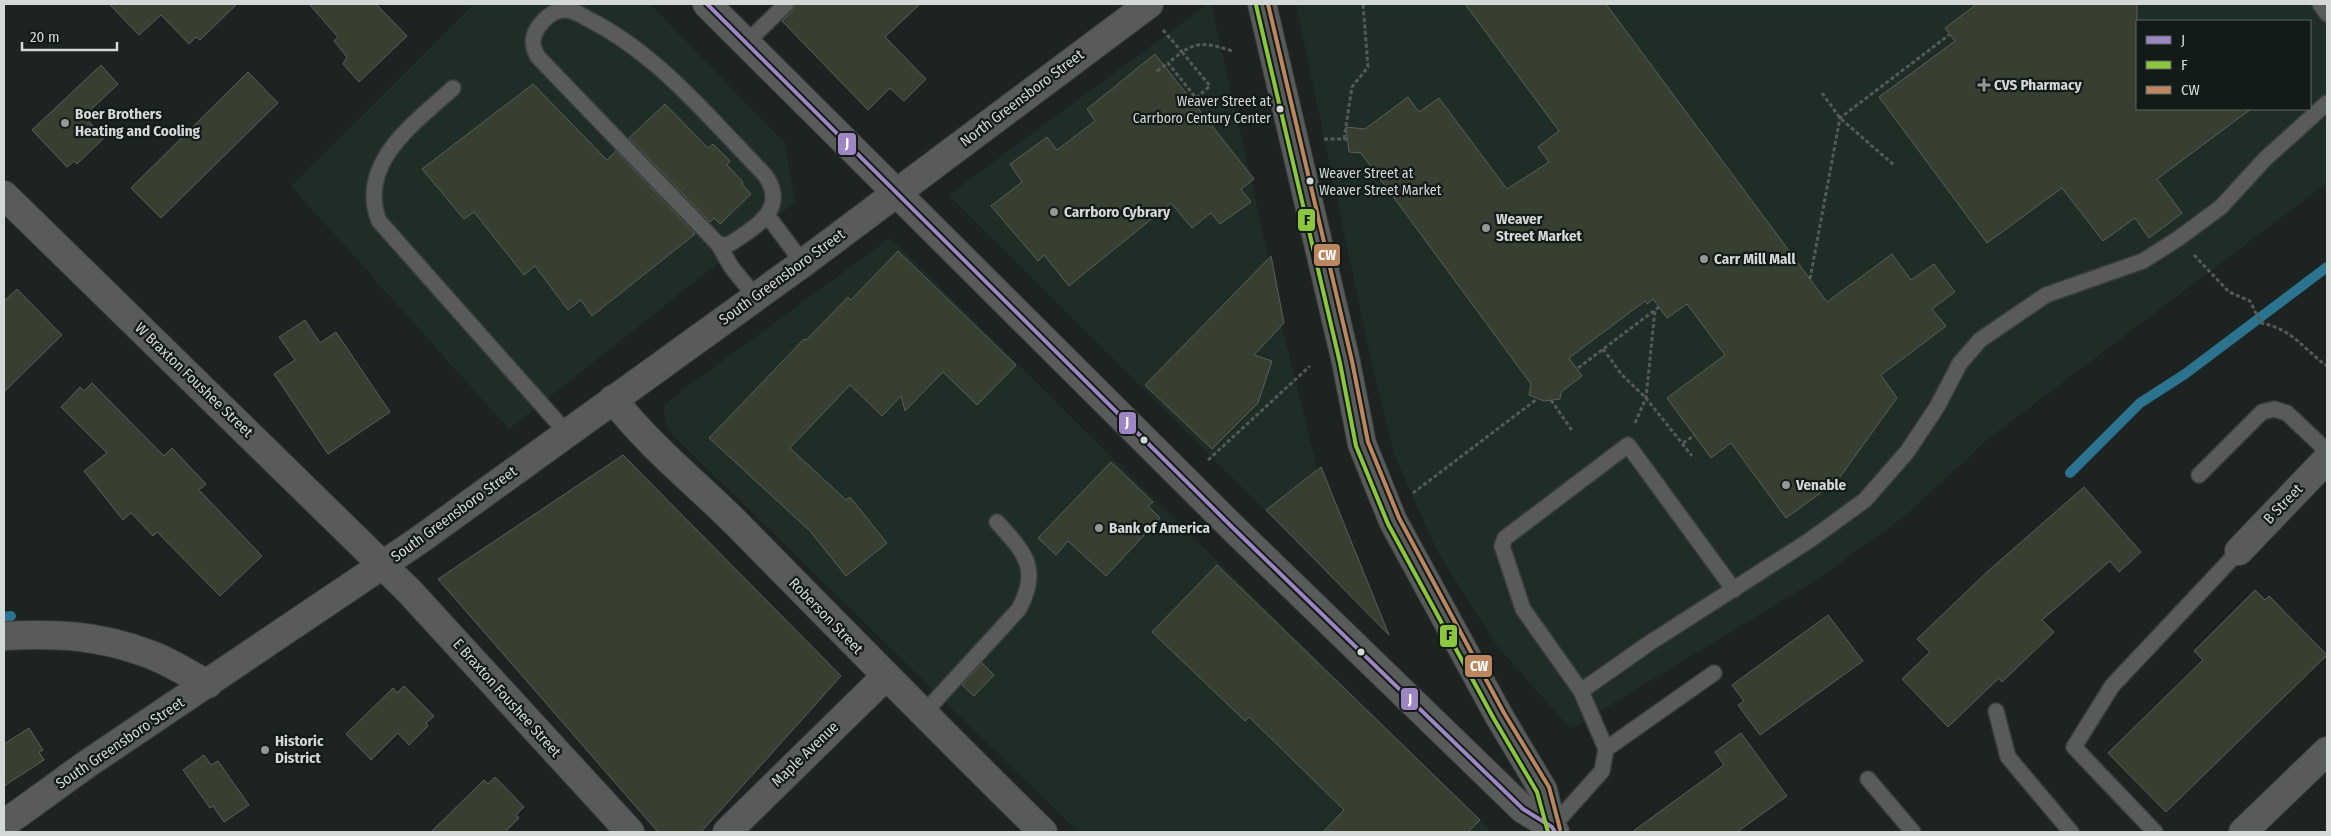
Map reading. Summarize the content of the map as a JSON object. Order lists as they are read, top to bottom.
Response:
{
  "streets": {
    "street": [
      "North Greensboro Street",
      "South Greensboro Street",
      "W Braxton Foushee Street",
      "B Street",
      "Roberson Street",
      "E Braxton Foushee Street",
      "Maple Avenue"
    ]
  },
  "crossings": [
    ["North Greensboro Street", "South Greensboro Street"],
    ["South Greensboro Street", "W Braxton Foushee Street"],
    ["South Greensboro Street", "Roberson Street"],
    ["South Greensboro Street", "E Braxton Foushee Street"],
    ["W Braxton Foushee Street", "E Braxton Foushee Street"],
    ["Roberson Street", "Maple Avenue"]
  ],
  "places": {
    "health": ["CVS Pharmacy"],
    "other": [
      "Weaver Street at Carrboro Century Center",
      "Boer Brothers Heating and Cooling",
      "Weaver Street at Weaver Street Market",
      "Carrboro Cybrary",
      "Weaver Street Market",
      "Carr Mill Mall",
      "Venable",
      "Bank of America",
      "Historic District"
    ]
  },
  "lines": ["transit line J", "transit line CW", "transit line F"],
  "legend": ["J", "F", "CW"],
  "scale_bar": "20 m"
}
